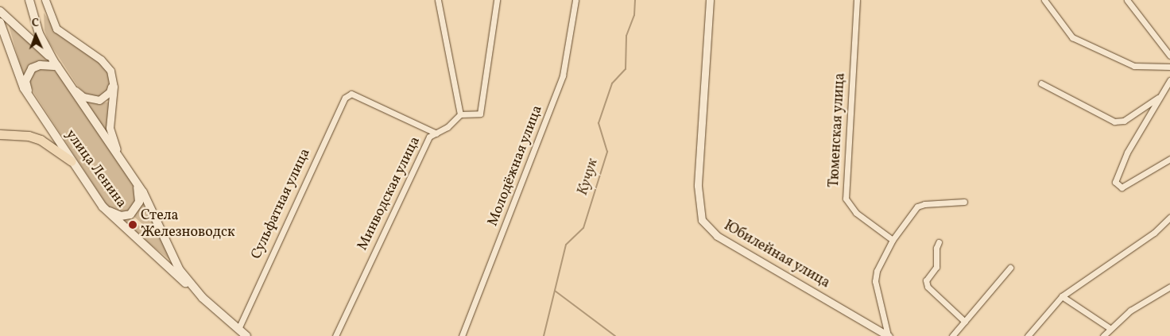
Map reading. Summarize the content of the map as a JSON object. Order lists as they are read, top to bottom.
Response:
{
  "streets": {
    "main road": ["улица Ленина"],
    "street": [
      "Тюменская улица",
      "Молодёжная улица",
      "Минводская улица",
      "Сульфатная улица",
      "Юбилейная улица"
    ]
  },
  "crossings": [
    ["Минводская улица", "Сульфатная улица"]
  ],
  "water": ["Кучук"],
  "places": ["Стела Железноводск"],
  "north": "top"
}
